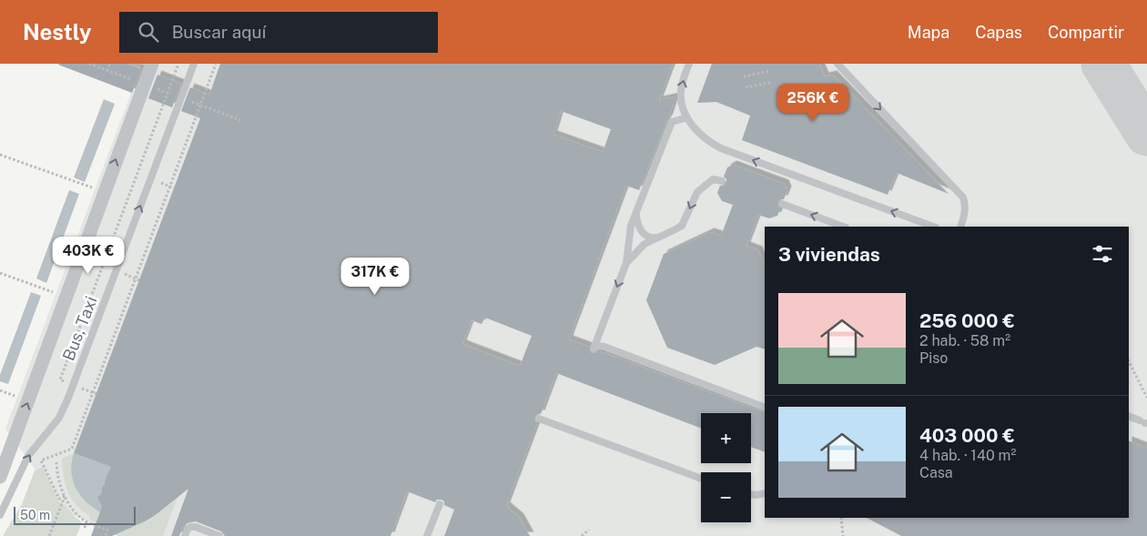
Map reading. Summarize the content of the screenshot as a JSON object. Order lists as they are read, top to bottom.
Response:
{
  "streets": {
    "lane": ["Bus, Taxi"]
  },
  "one_way": ["Bus, Taxi"],
  "scale_bar": "50 m",
  "page": {
    "header": "Nestly",
    "search": "Buscar aquí",
    "nav": ["Mapa", "Capas", "Compartir"],
    "price": ["256K €", "403K €", "317K €"],
    "heading": "3 viviendas",
    "list": [
      {
        "name": "256 000 €",
        "note": "2 hab. · 58 m² · Piso"
      },
      {
        "name": "403 000 €",
        "note": "4 hab. · 140 m² · Casa"
      }
    ],
    "map_buttons": ["+", "−"],
    "scale": "50 m"
  }
}
